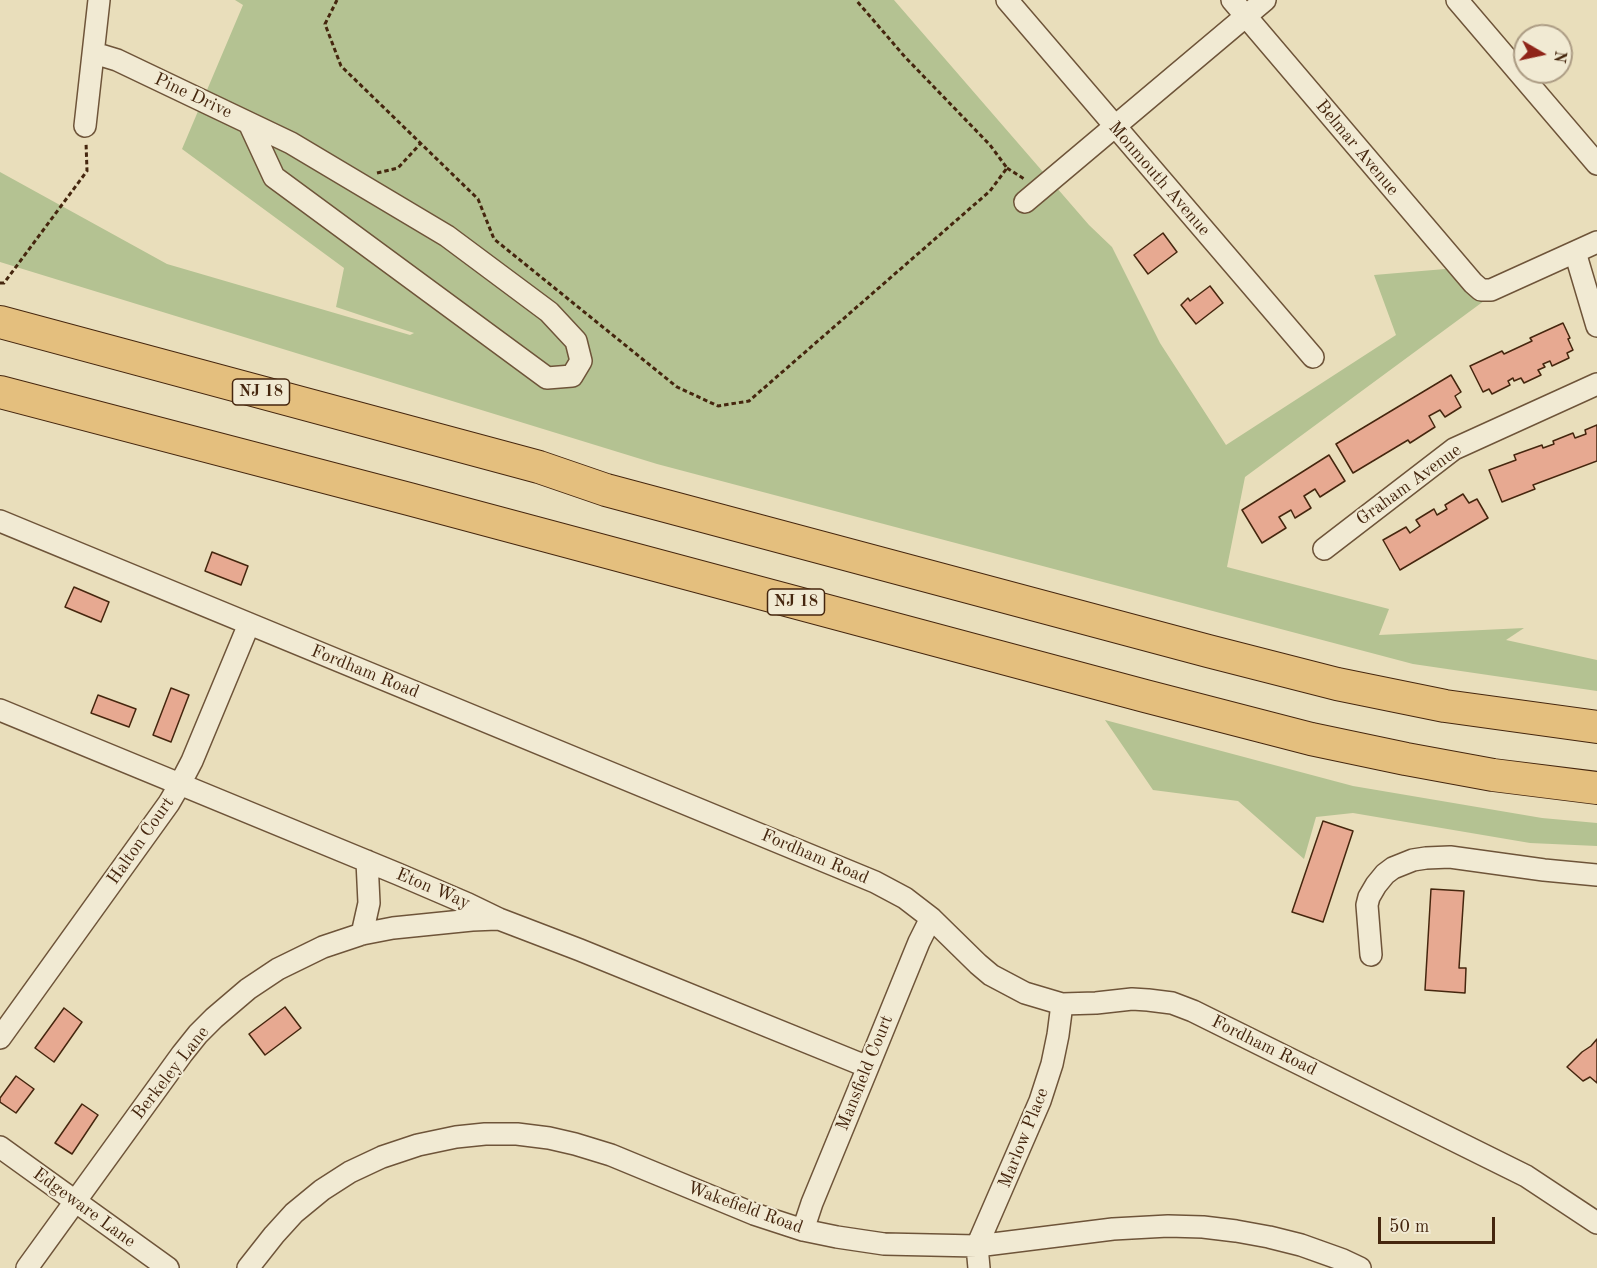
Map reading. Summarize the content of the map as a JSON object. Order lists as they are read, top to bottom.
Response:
{
  "streets": {
    "highway": ["NJ 18"],
    "street": [
      "Pine Drive",
      "Belmar Avenue",
      "Monmouth Avenue",
      "Graham Avenue",
      "Fordham Road",
      "Halton Court",
      "Eton Way",
      "Berkeley Lane",
      "Mansfield Court",
      "Marlow Place",
      "Edgeware Lane",
      "Wakefield Road"
    ]
  },
  "crossings": [
    ["Fordham Road", "Halton Court"],
    ["Fordham Road", "Mansfield Court"],
    ["Fordham Road", "Marlow Place"],
    ["Halton Court", "Eton Way"],
    ["Eton Way", "Berkeley Lane"],
    ["Eton Way", "Mansfield Court"],
    ["Berkeley Lane", "Edgeware Lane"],
    ["Mansfield Court", "Wakefield Road"],
    ["Marlow Place", "Wakefield Road"]
  ],
  "scale_bar": "50 m",
  "north": "right"
}
